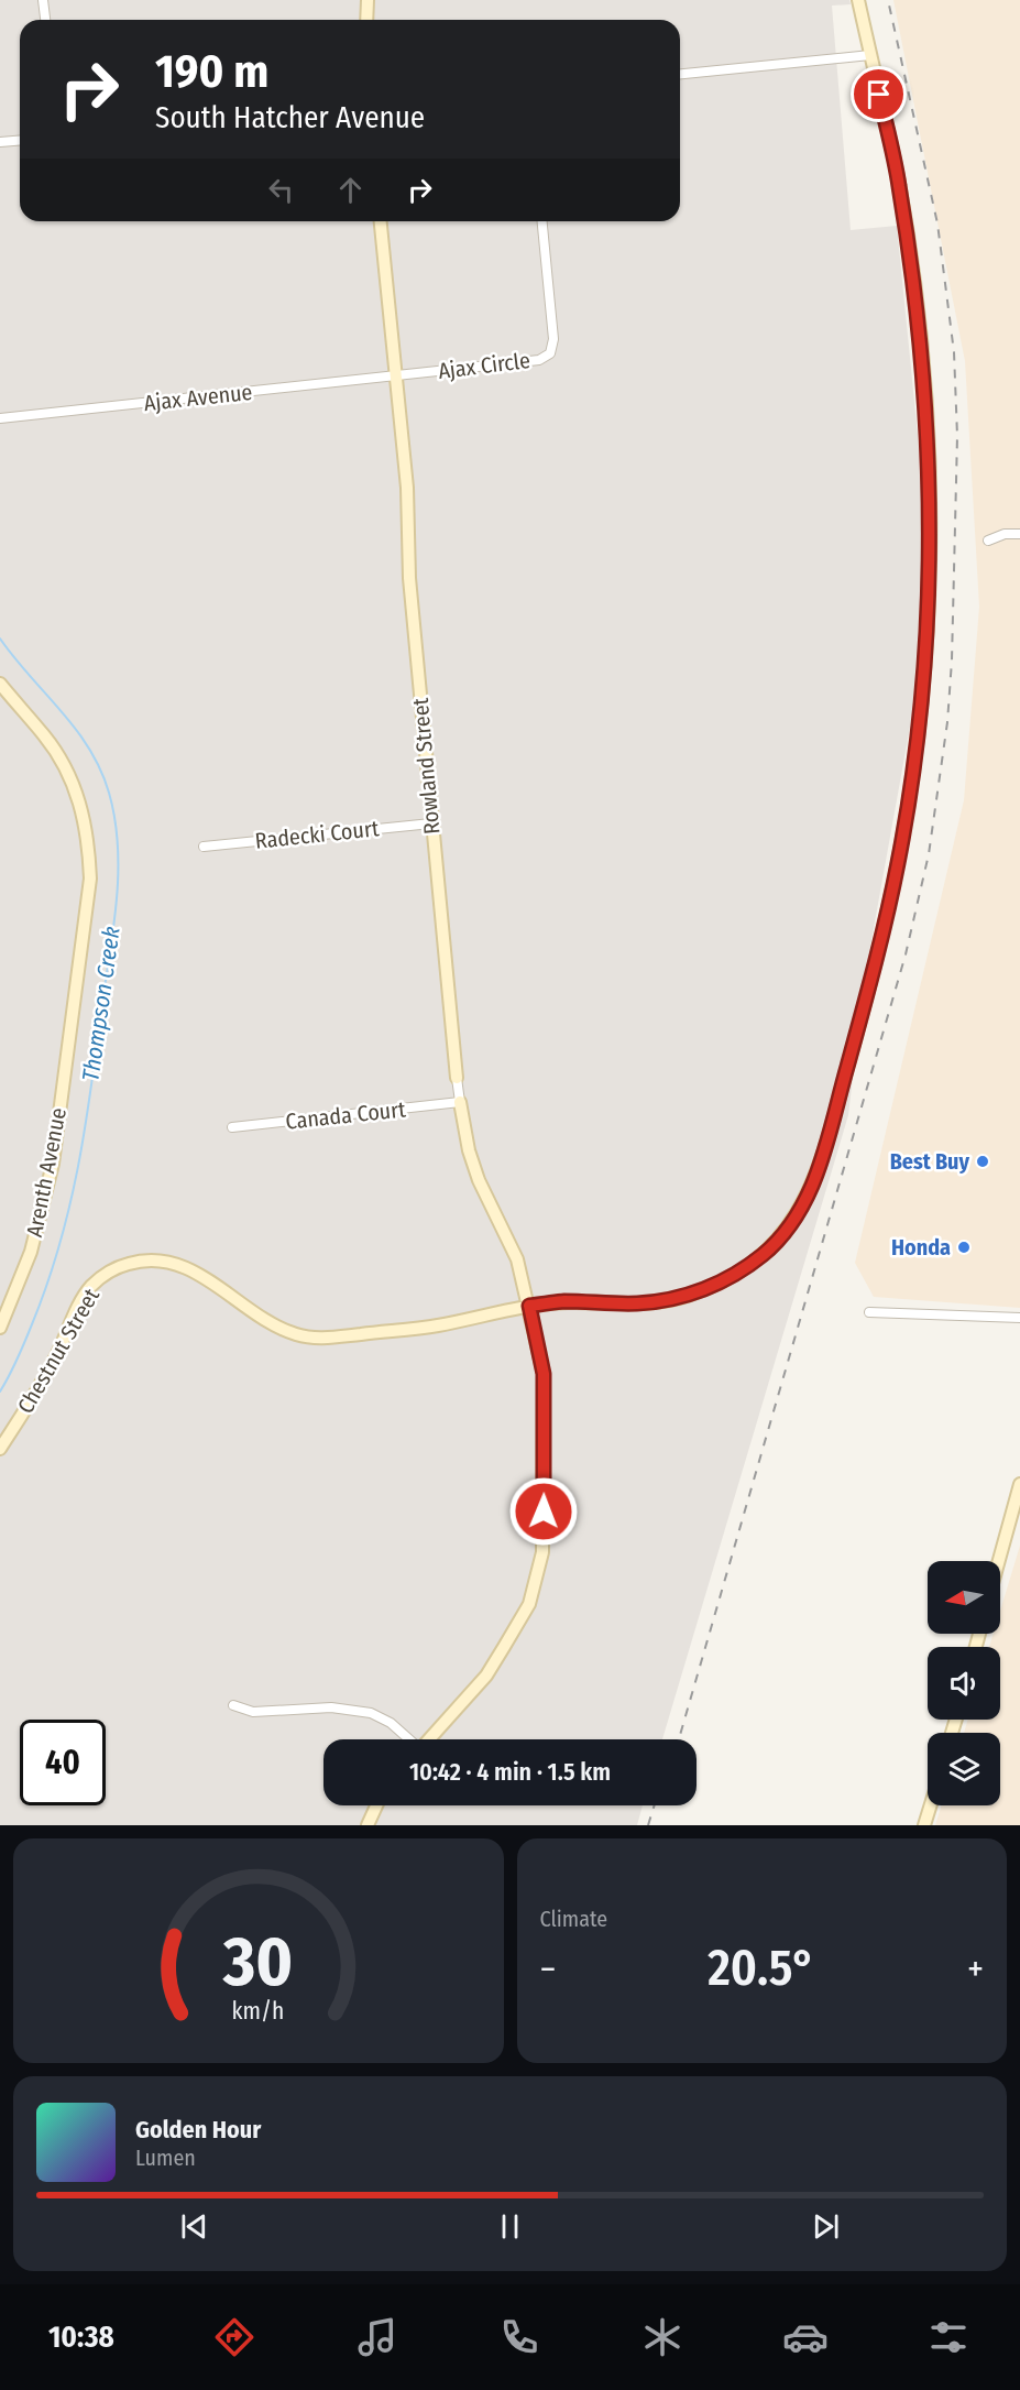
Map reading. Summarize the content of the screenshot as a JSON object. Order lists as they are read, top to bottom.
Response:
{
  "streets": {
    "street": [
      "Ajax Circle",
      "Ajax Avenue",
      "Rowland Street",
      "Radecki Court",
      "Canada Court",
      "Arenth Avenue",
      "Chestnut Street"
    ]
  },
  "crossings": [
    ["Ajax Circle", "Ajax Avenue"],
    ["Ajax Circle", "Rowland Street"],
    ["Ajax Avenue", "Rowland Street"],
    ["Rowland Street", "Radecki Court"],
    ["Rowland Street", "Canada Court"],
    ["Rowland Street", "Chestnut Street"]
  ],
  "water": ["Thompson Creek"],
  "places": ["Best Buy", "Honda"],
  "north": "left",
  "page": {
    "turn": ["190 m", "South Hatcher Avenue"],
    "limit": "40",
    "trip": "10:42 · 4 min · 1.5 km",
    "tile": "Climate",
    "heat": ["−", "20.5°", "+"],
    "song": ["Golden Hour", "Lumen"],
    "tabs": "10:38",
    "gauge": ["30", "km/h"]
  }
}
